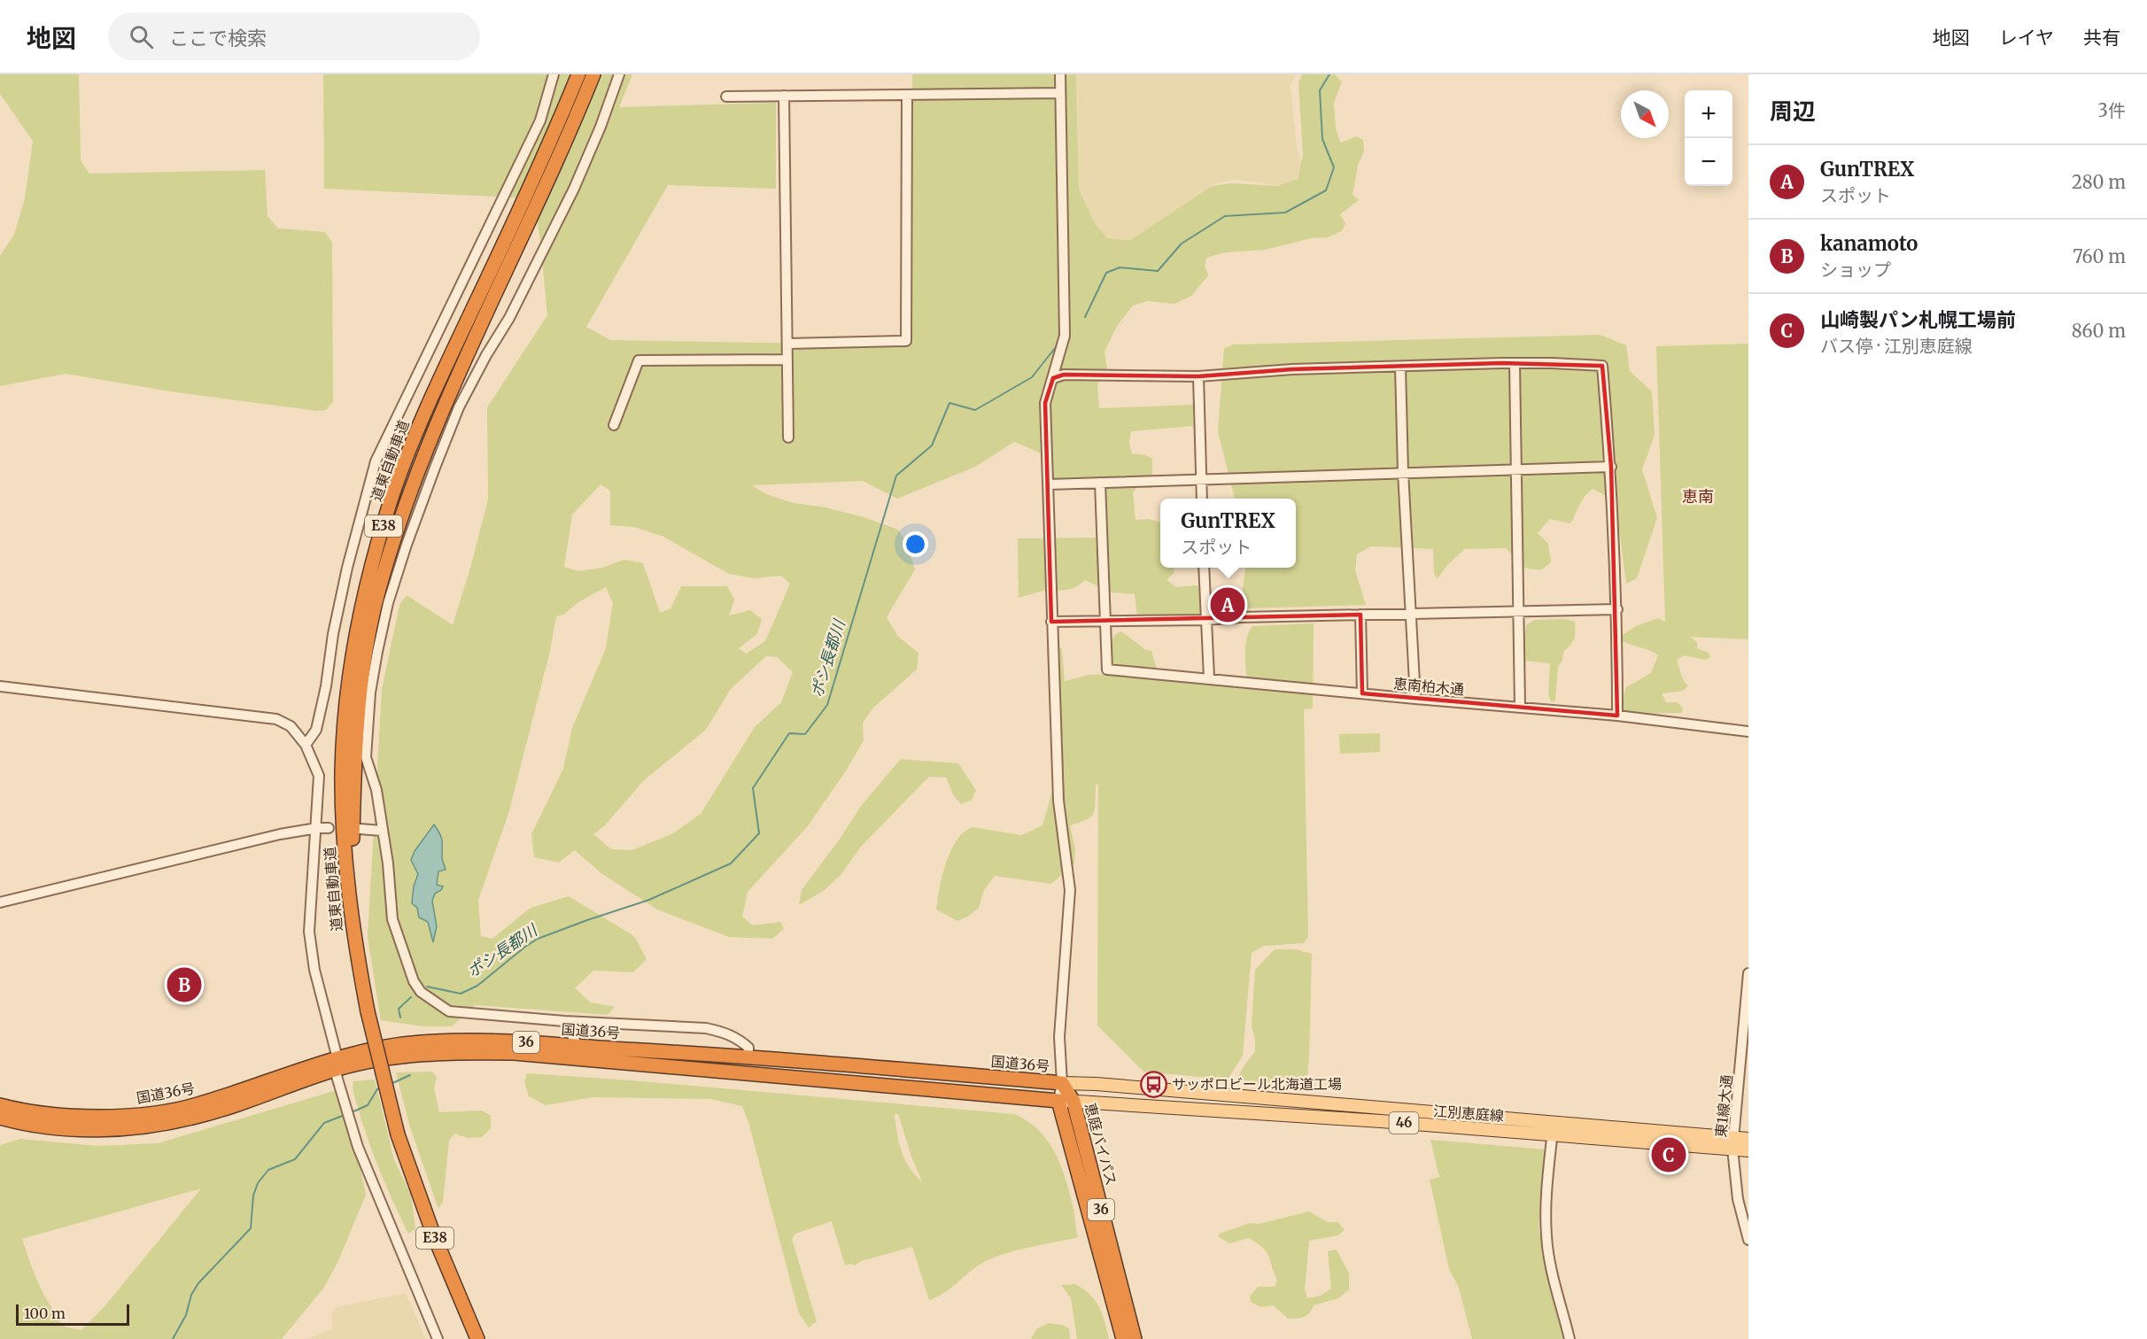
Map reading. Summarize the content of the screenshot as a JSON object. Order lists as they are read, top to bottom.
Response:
{
  "streets": {
    "highway": [
      "道東自動車道",
      "E38",
      "国道36号",
      "36",
      "恵庭バイパス"
    ],
    "main road": ["江別恵庭線", "46"],
    "street": ["恵南柏木通", "東1線大通"]
  },
  "crossings": [
    ["国道36号", "江別恵庭線"],
    ["国道36号", "恵庭バイパス"],
    ["東1線大通", "江別恵庭線"],
    ["江別恵庭線", "恵庭バイパス"]
  ],
  "districts": ["恵南"],
  "water": ["ポシ長都川"],
  "places": {
    "bus stop": ["サッポロビール北海道工場"]
  },
  "scale_bar": "100 m",
  "north": "bottom right",
  "page": {
    "header": "地図",
    "search": "ここで検索",
    "nav": ["地図", "レイヤ", "共有"],
    "heading": ["周辺", "3件"],
    "map_buttons": ["+", "−"],
    "list": [
      {
        "mark": "A",
        "name": "GunTREX",
        "note": "スポット",
        "value": "280 m"
      },
      {
        "mark": "B",
        "name": "kanamoto",
        "note": "ショップ",
        "value": "760 m"
      },
      {
        "mark": "C",
        "name": "山崎製パン札幌工場前",
        "note": "バス停 · 江別恵庭線",
        "value": "860 m"
      }
    ],
    "popup": ["GunTREX", "スポット"],
    "pins": ["A", "B", "C"],
    "scale": "100 m"
  }
}
